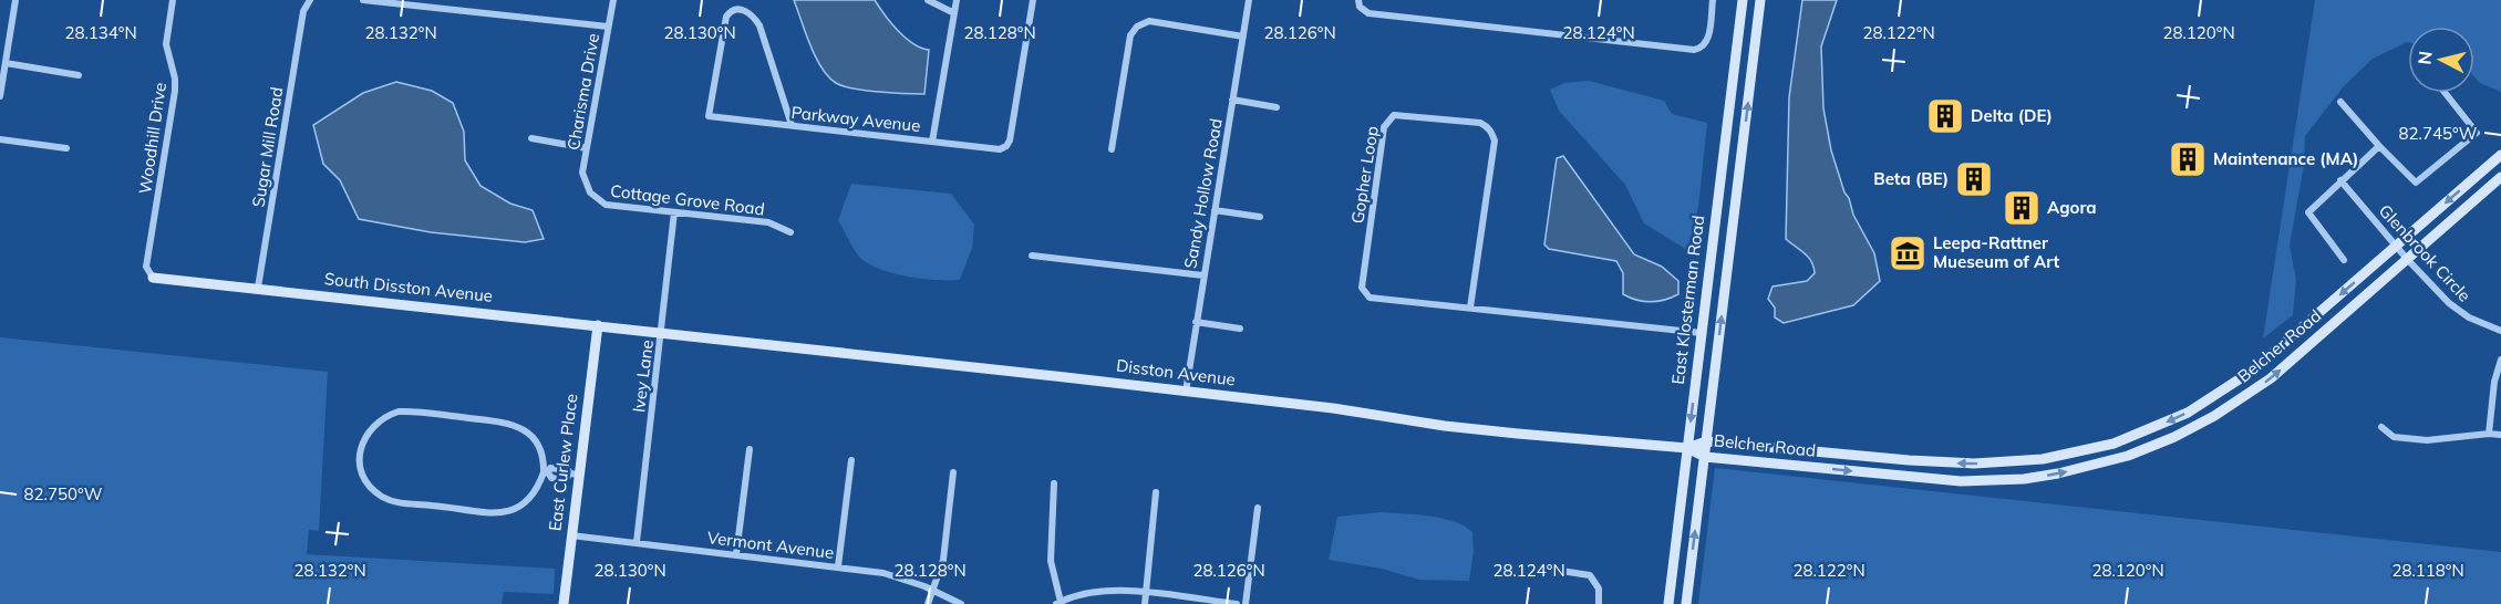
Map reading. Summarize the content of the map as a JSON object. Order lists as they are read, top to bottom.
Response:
{
  "streets": {
    "main road": [
      "South Disston Avenue",
      "East Klosterman Road",
      "Belcher Road",
      "Disston Avenue",
      "East Curlew Place"
    ],
    "street": [
      "Charisma Drive",
      "Parkway Avenue",
      "Woodhill Drive",
      "Sugar Mill Road",
      "Gopher Loop",
      "Sandy Hollow Road",
      "Cottage Grove Road",
      "Glenbrook Circle",
      "Ivey Lane",
      "Vermont Avenue"
    ]
  },
  "crossings": [
    ["Charisma Drive", "Cottage Grove Road"],
    ["Woodhill Drive", "South Disston Avenue"],
    ["Sugar Mill Road", "South Disston Avenue"],
    ["Gopher Loop", "East Klosterman Road"],
    ["Sandy Hollow Road", "Disston Avenue"],
    ["Cottage Grove Road", "Ivey Lane"],
    ["Glenbrook Circle", "Belcher Road"],
    ["South Disston Avenue", "Disston Avenue"],
    ["South Disston Avenue", "Ivey Lane"],
    ["South Disston Avenue", "East Curlew Place"],
    ["East Klosterman Road", "Belcher Road"],
    ["East Klosterman Road", "Disston Avenue"],
    ["Belcher Road", "Disston Avenue"],
    ["Disston Avenue", "Ivey Lane"],
    ["Ivey Lane", "Vermont Avenue"],
    ["East Curlew Place", "Vermont Avenue"]
  ],
  "places": {
    "building": [
      "Delta (DE)",
      "Maintenance (MA)",
      "Beta (BE)",
      "Agora"
    ],
    "museum": ["Leepa-Rattner Mueseum of Art"]
  },
  "north": "left",
  "coordinates": [
    "28.134°N",
    "28.132°N",
    "28.130°N",
    "28.128°N",
    "28.126°N",
    "28.124°N",
    "28.122°N",
    "28.120°N",
    "82.745°W",
    "82.750°W",
    "28.118°N"
  ]
}
